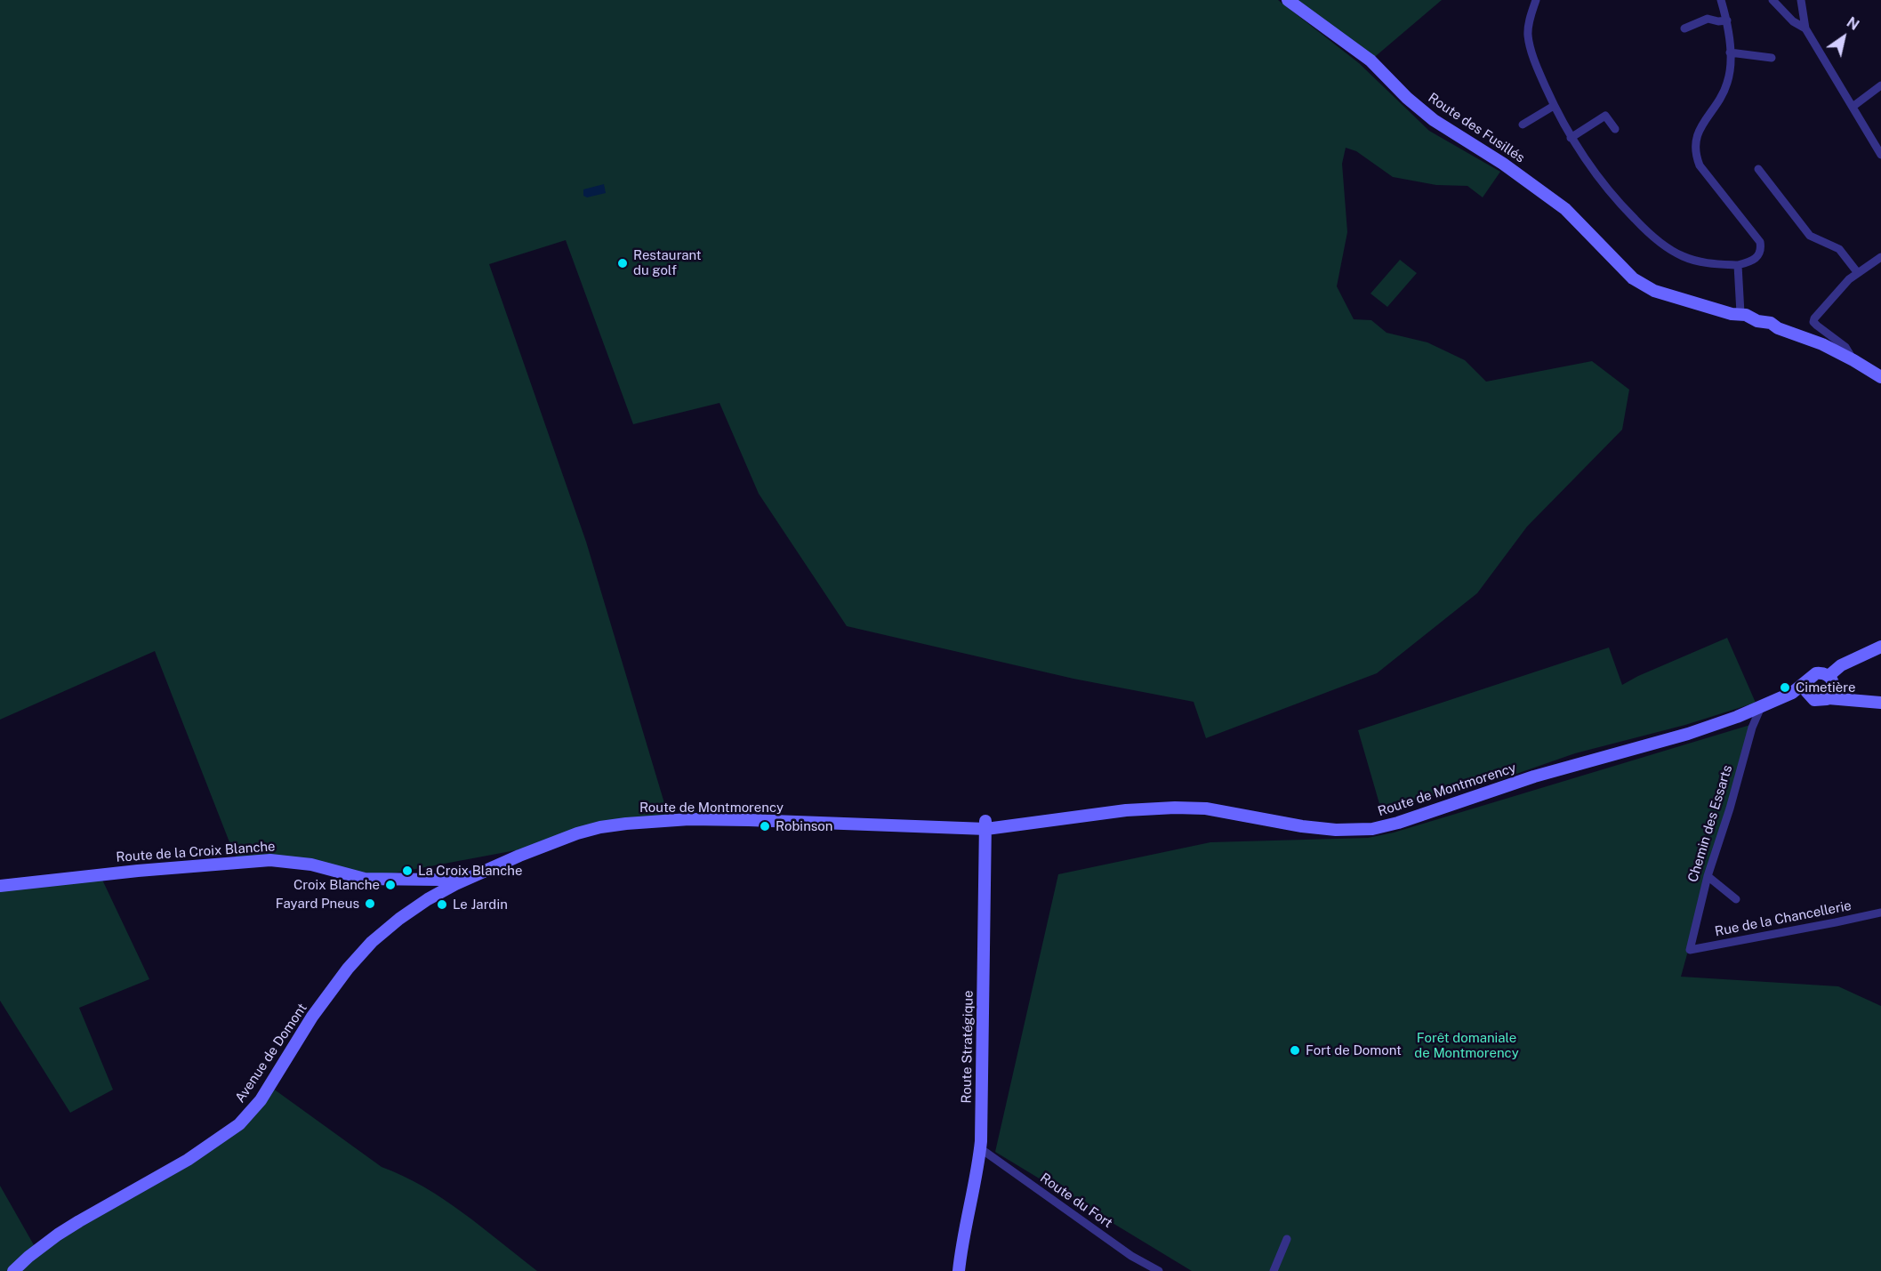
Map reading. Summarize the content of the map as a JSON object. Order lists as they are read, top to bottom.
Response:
{
  "streets": {
    "main road": [
      "Route des Fusillés",
      "Route de Montmorency",
      "Route de la Croix Blanche",
      "Route Stratégique",
      "Avenue de Domont"
    ],
    "street": ["Chemin des Essarts", "Rue de la Chancellerie", "Route du Fort"]
  },
  "crossings": [
    ["Route de Montmorency", "Chemin des Essarts"],
    ["Route de Montmorency", "Route Stratégique"],
    ["Route de Montmorency", "Avenue de Domont"],
    ["Chemin des Essarts", "Rue de la Chancellerie"],
    ["Route Stratégique", "Route du Fort"]
  ],
  "parks": ["Forêt domaniale de Montmorency"],
  "places": [
    "Restaurant du golf",
    "Cimetière",
    "Robinson",
    "La Croix Blanche",
    "Croix Blanche",
    "Fayard Pneus",
    "Le Jardin",
    "Fort de Domont"
  ],
  "north": "top right"
}
